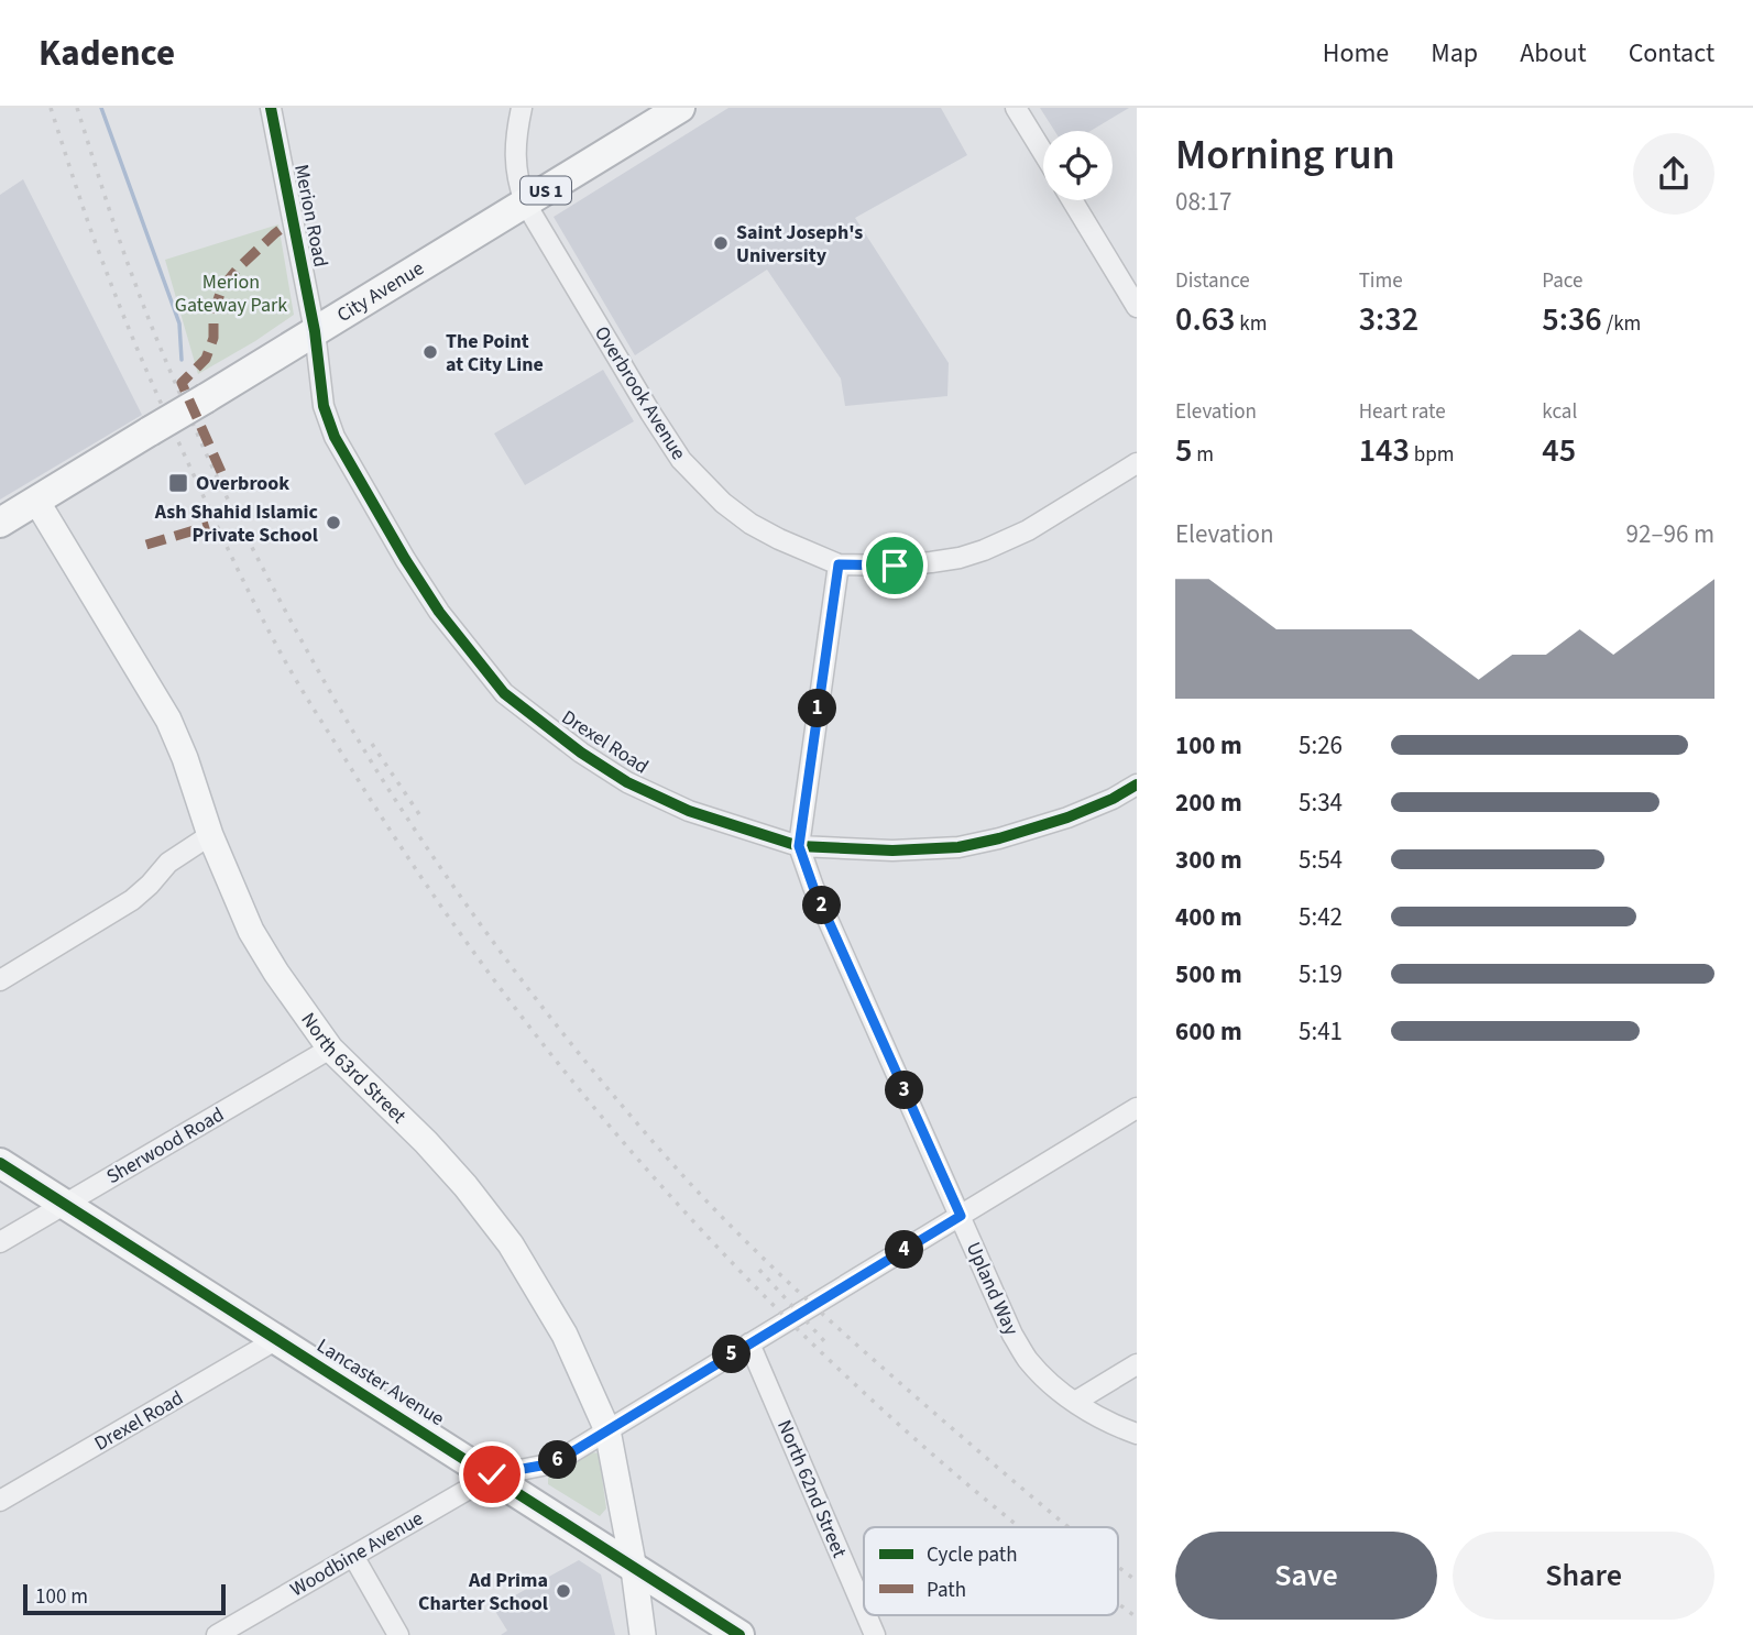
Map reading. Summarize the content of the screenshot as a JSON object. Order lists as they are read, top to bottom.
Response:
{
  "streets": {
    "highway": ["US 1", "City Avenue", "Lancaster Avenue"],
    "main road": ["North 63rd Street"],
    "street": [
      "Merion Road",
      "Overbrook Avenue",
      "Drexel Road",
      "Sherwood Road",
      "Upland Way",
      "North 62nd Street",
      "Woodbine Avenue"
    ]
  },
  "crossings": [
    ["Merion Road", "City Avenue"],
    ["Merion Road", "Drexel Road"],
    ["City Avenue", "Overbrook Avenue"],
    ["City Avenue", "Drexel Road"],
    ["City Avenue", "North 63rd Street"],
    ["Overbrook Avenue", "Upland Way"],
    ["Drexel Road", "Upland Way"],
    ["Drexel Road", "Lancaster Avenue"],
    ["North 63rd Street", "Sherwood Road"],
    ["North 63rd Street", "Lancaster Avenue"],
    ["North 63rd Street", "Woodbine Avenue"],
    ["Sherwood Road", "Lancaster Avenue"],
    ["Upland Way", "Woodbine Avenue"],
    ["Lancaster Avenue", "Woodbine Avenue"],
    ["North 62nd Street", "Woodbine Avenue"]
  ],
  "parks": ["Merion Gateway Park"],
  "places": {
    "other": [
      "Saint Joseph's University",
      "The Point at City Line",
      "Ash Shahid Islamic Private School",
      "Ad Prima Charter School"
    ],
    "transit": ["Overbrook"]
  },
  "legend": ["Cycle path", "Path"],
  "scale_bar": "100 m",
  "page": {
    "header": "Kadence",
    "nav": [
      "Home",
      "Map",
      "About",
      "Contact"
    ],
    "heading": ["Morning run", "08:17"],
    "stats": [
      ["Distance", "0.63 km"],
      ["Time", "3:32"],
      ["Pace", "5:36 /km"],
      ["Elevation", "5 m"],
      ["Heart rate", "143 bpm"],
      ["kcal", "45"]
    ],
    "chart": ["Elevation", "92–96 m"],
    "pins": [
      "1",
      "2",
      "3",
      "4",
      "5",
      "6"
    ],
    "list": [
      {
        "name": "100 m",
        "note": "5:26"
      },
      {
        "name": "200 m",
        "note": "5:34"
      },
      {
        "name": "300 m",
        "note": "5:54"
      },
      {
        "name": "400 m",
        "note": "5:42"
      },
      {
        "name": "500 m",
        "note": "5:19"
      },
      {
        "name": "600 m",
        "note": "5:41"
      }
    ],
    "buttons": ["Save", "Share"],
    "scale": "100 m"
  }
}
